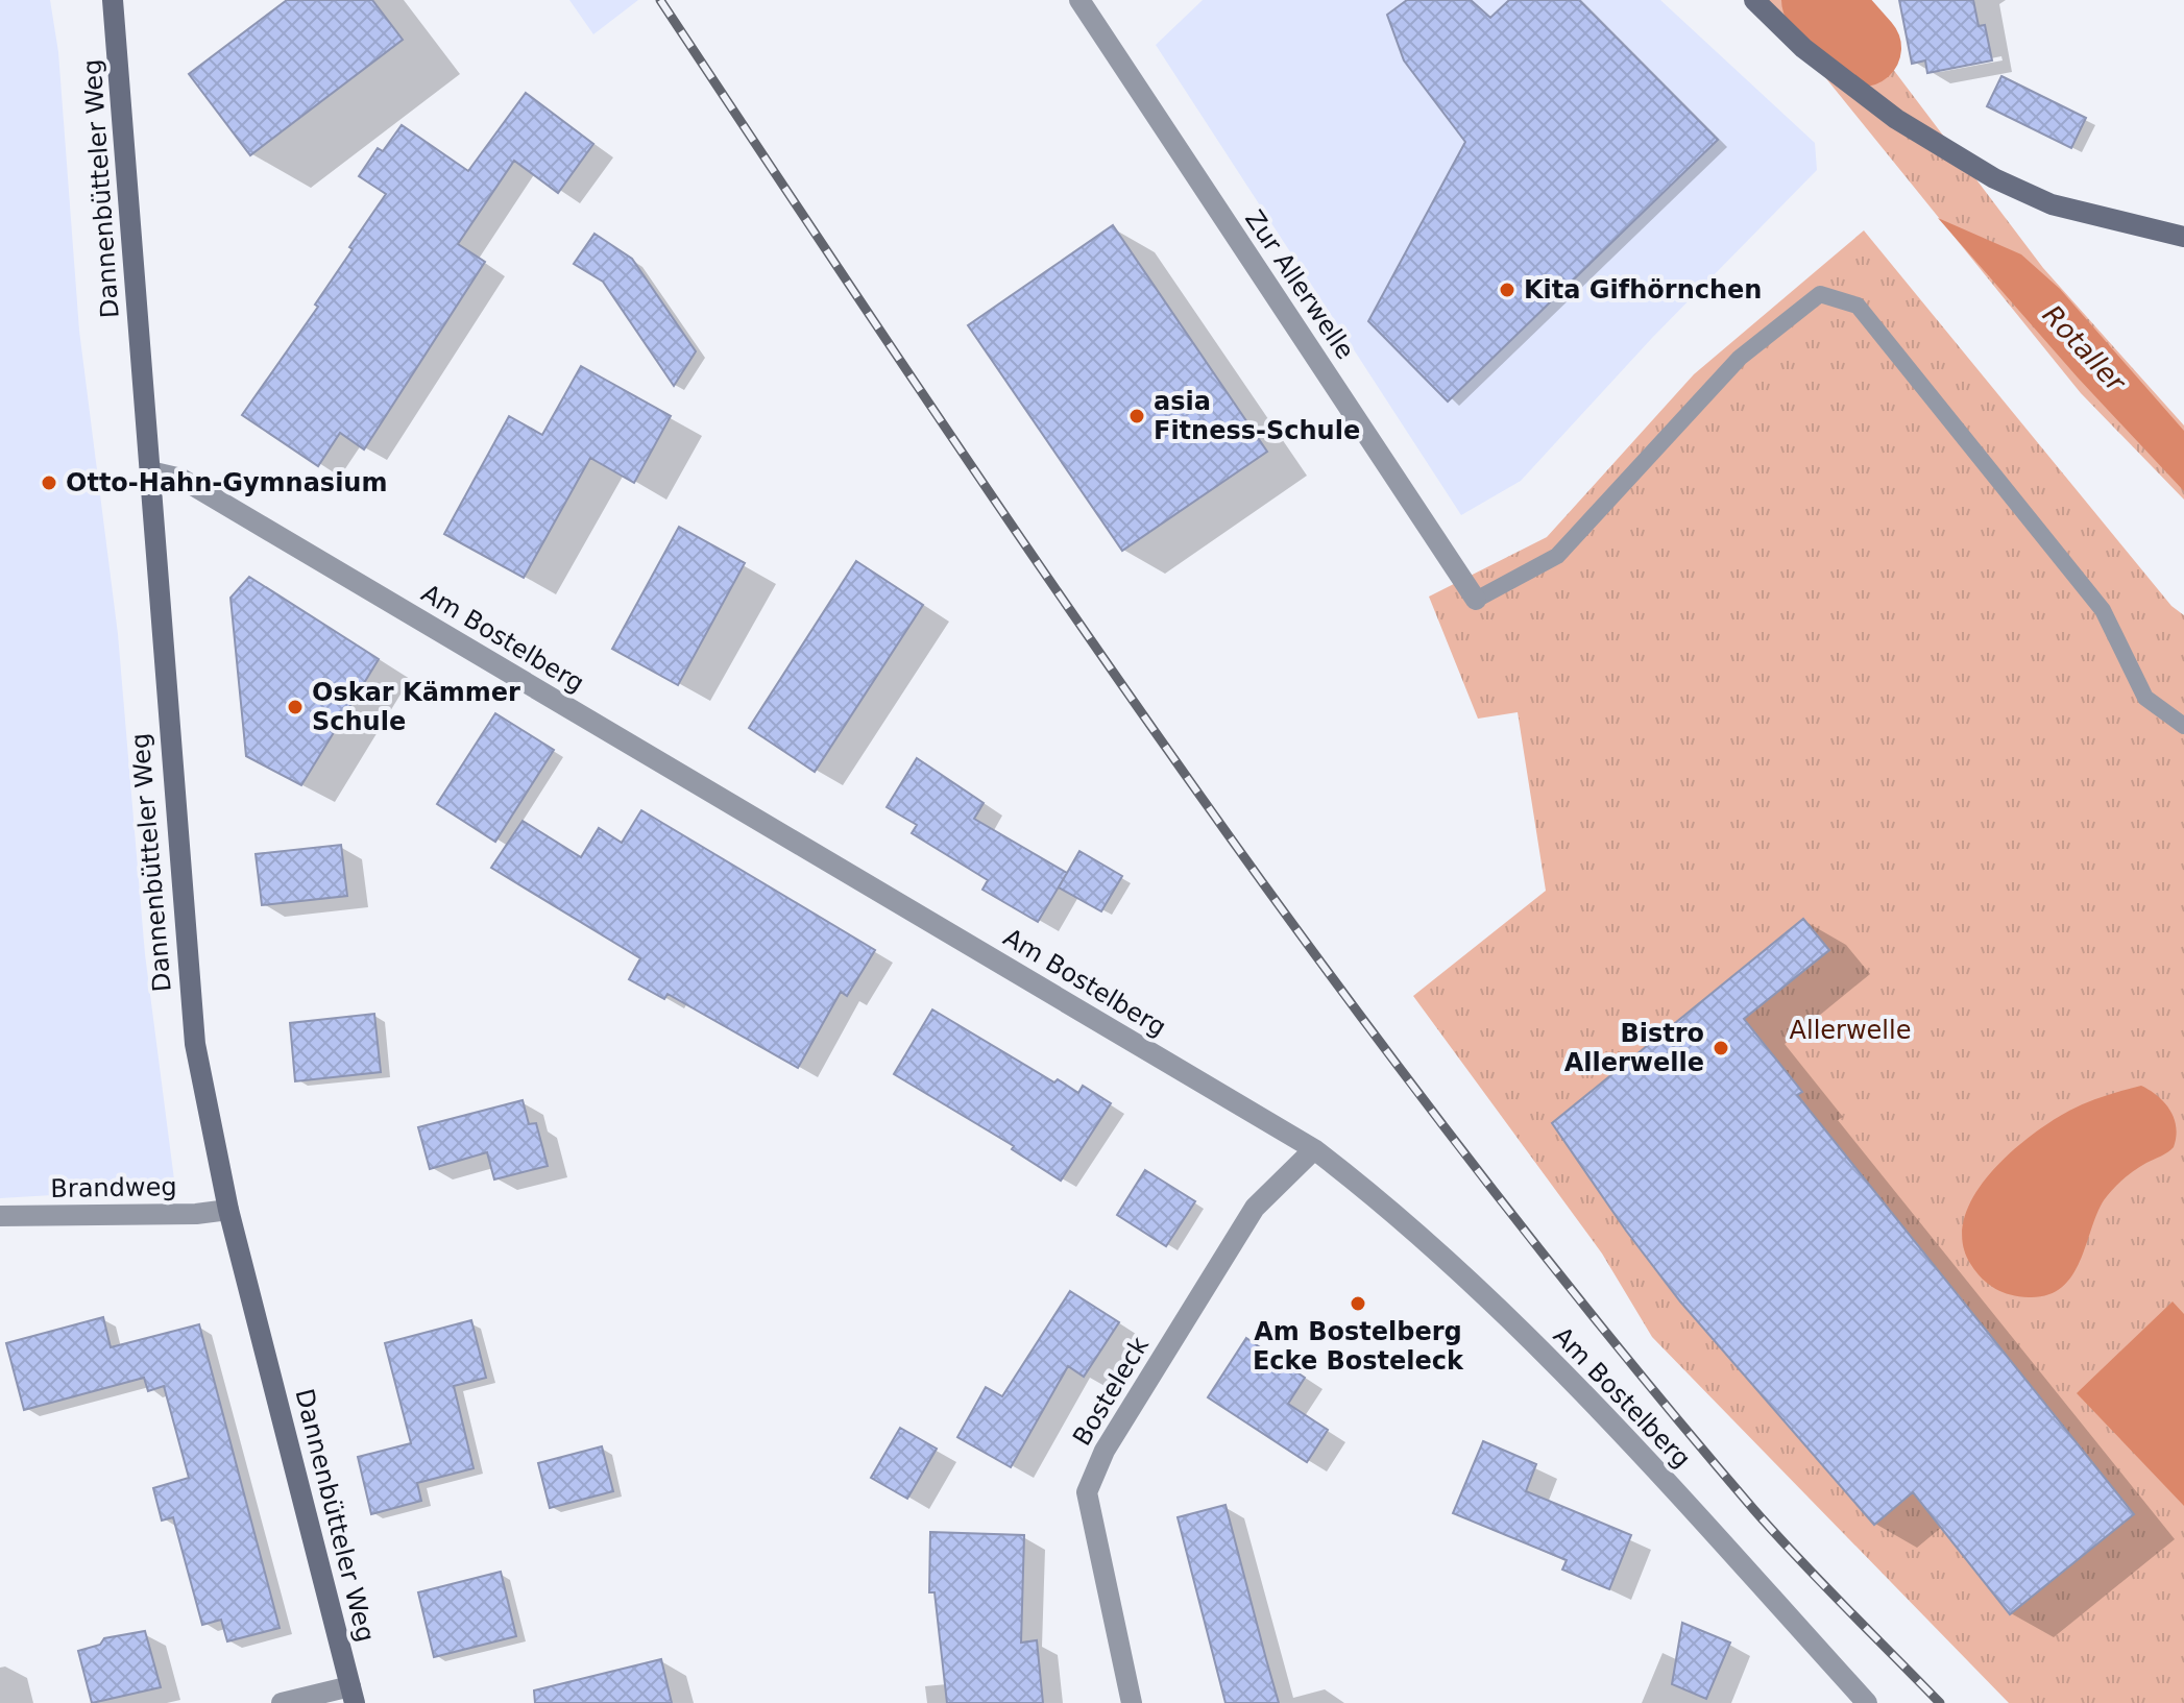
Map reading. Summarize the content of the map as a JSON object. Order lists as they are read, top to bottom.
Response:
{
  "streets": {
    "street": [
      "Dannenbütteler Weg",
      "Zur Allerwelle",
      "Am Bostelberg",
      "Brandweg",
      "Bosteleck"
    ]
  },
  "crossings": [
    ["Dannenbütteler Weg", "Am Bostelberg"],
    ["Dannenbütteler Weg", "Brandweg"],
    ["Am Bostelberg", "Bosteleck"]
  ],
  "water": ["Rotaller"],
  "parks": ["Allerwelle"],
  "places": [
    "Kita Gifhörnchen",
    "asia Fitness-Schule",
    "Otto-Hahn-Gymnasium",
    "Oskar Kämmer Schule",
    "Bistro Allerwelle",
    "Am Bostelberg Ecke Bosteleck"
  ]
}
